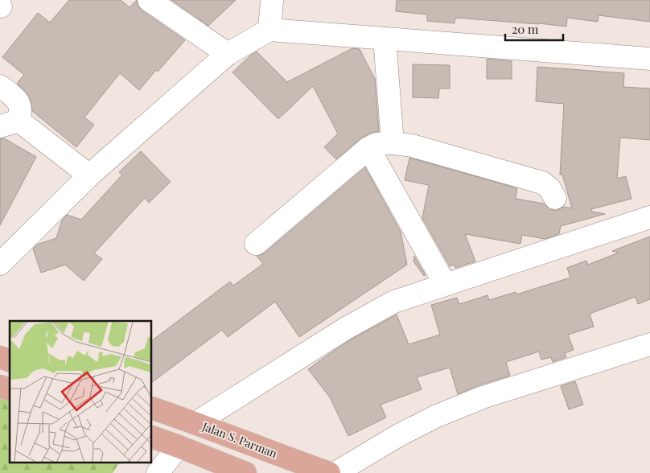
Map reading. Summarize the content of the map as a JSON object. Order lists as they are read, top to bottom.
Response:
{
  "streets": {
    "main road": ["Jalan S. Parman"]
  },
  "scale_bar": "20 m"
}
